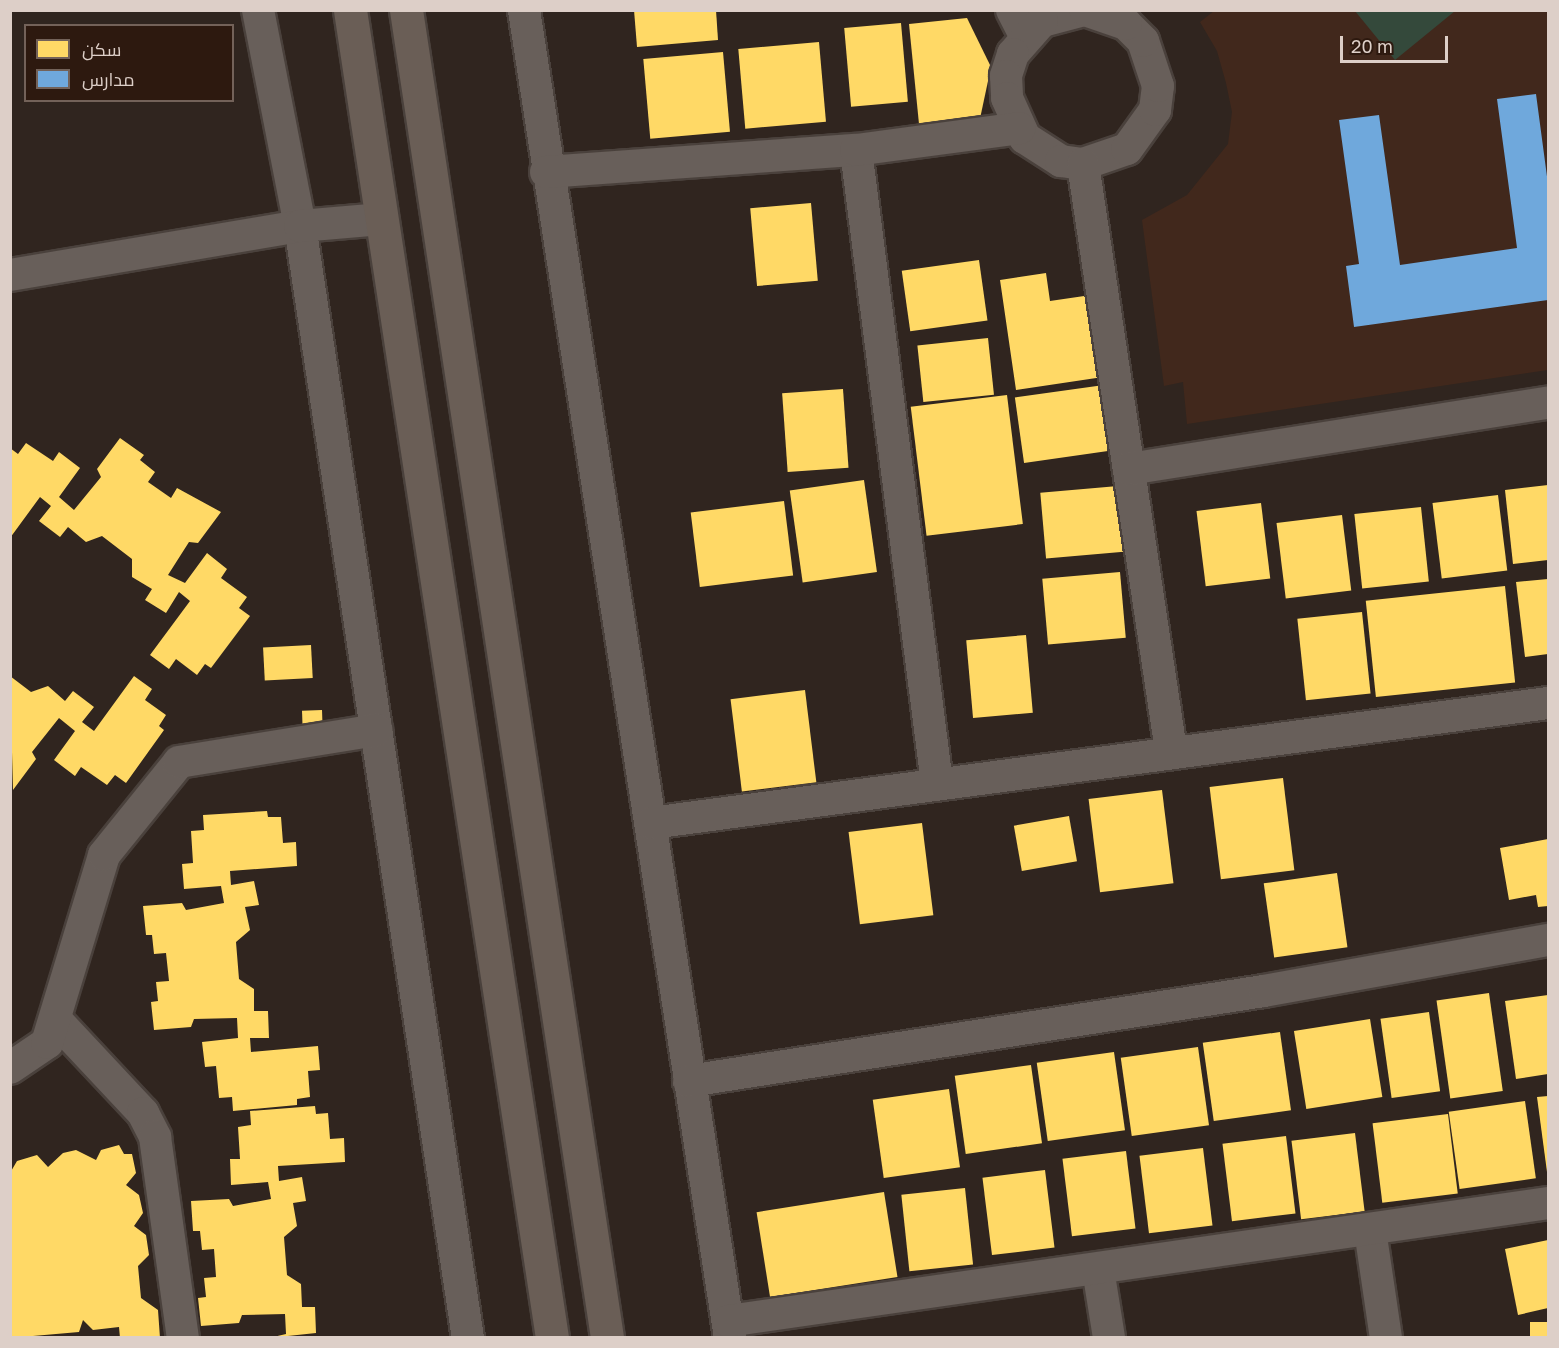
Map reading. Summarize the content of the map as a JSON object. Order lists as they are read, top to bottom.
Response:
{
  "legend": ["سكن", "مدارس"],
  "scale_bar": "20 m"
}
